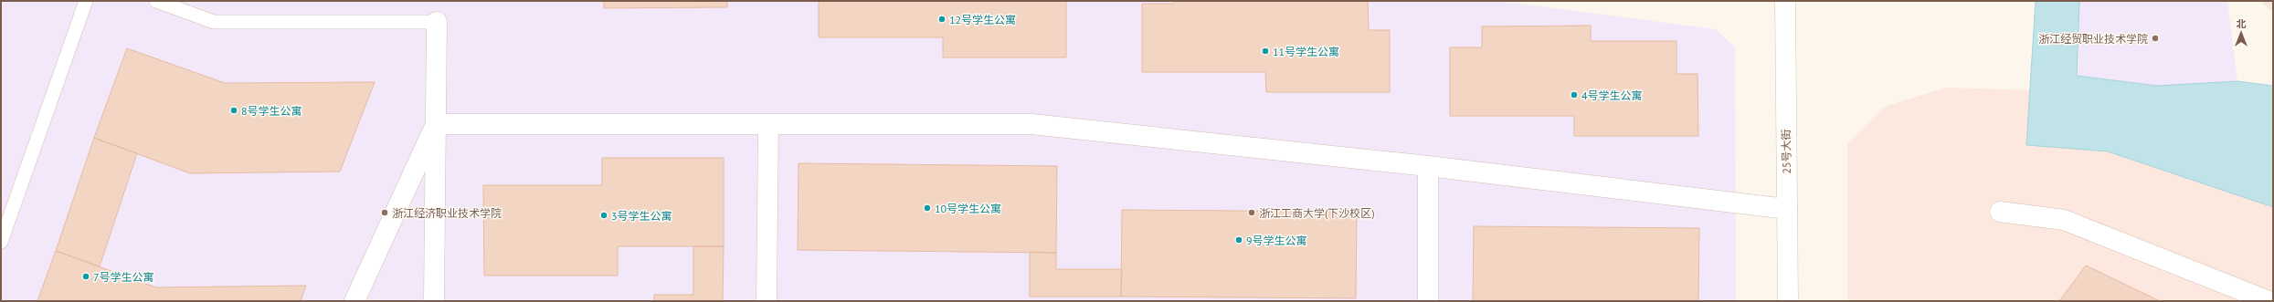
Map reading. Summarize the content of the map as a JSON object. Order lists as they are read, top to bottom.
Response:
{
  "streets": {
    "street": ["25号大街"]
  },
  "places": [
    "12号学生公寓",
    "浙江经贸职业技术学院",
    "11号学生公寓",
    "4号学生公寓",
    "8号学生公寓",
    "10号学生公寓",
    "浙江经济职业技术学院",
    "浙江工商大学(下沙校区)",
    "3号学生公寓",
    "9号学生公寓",
    "7号学生公寓"
  ],
  "north": "top"
}
